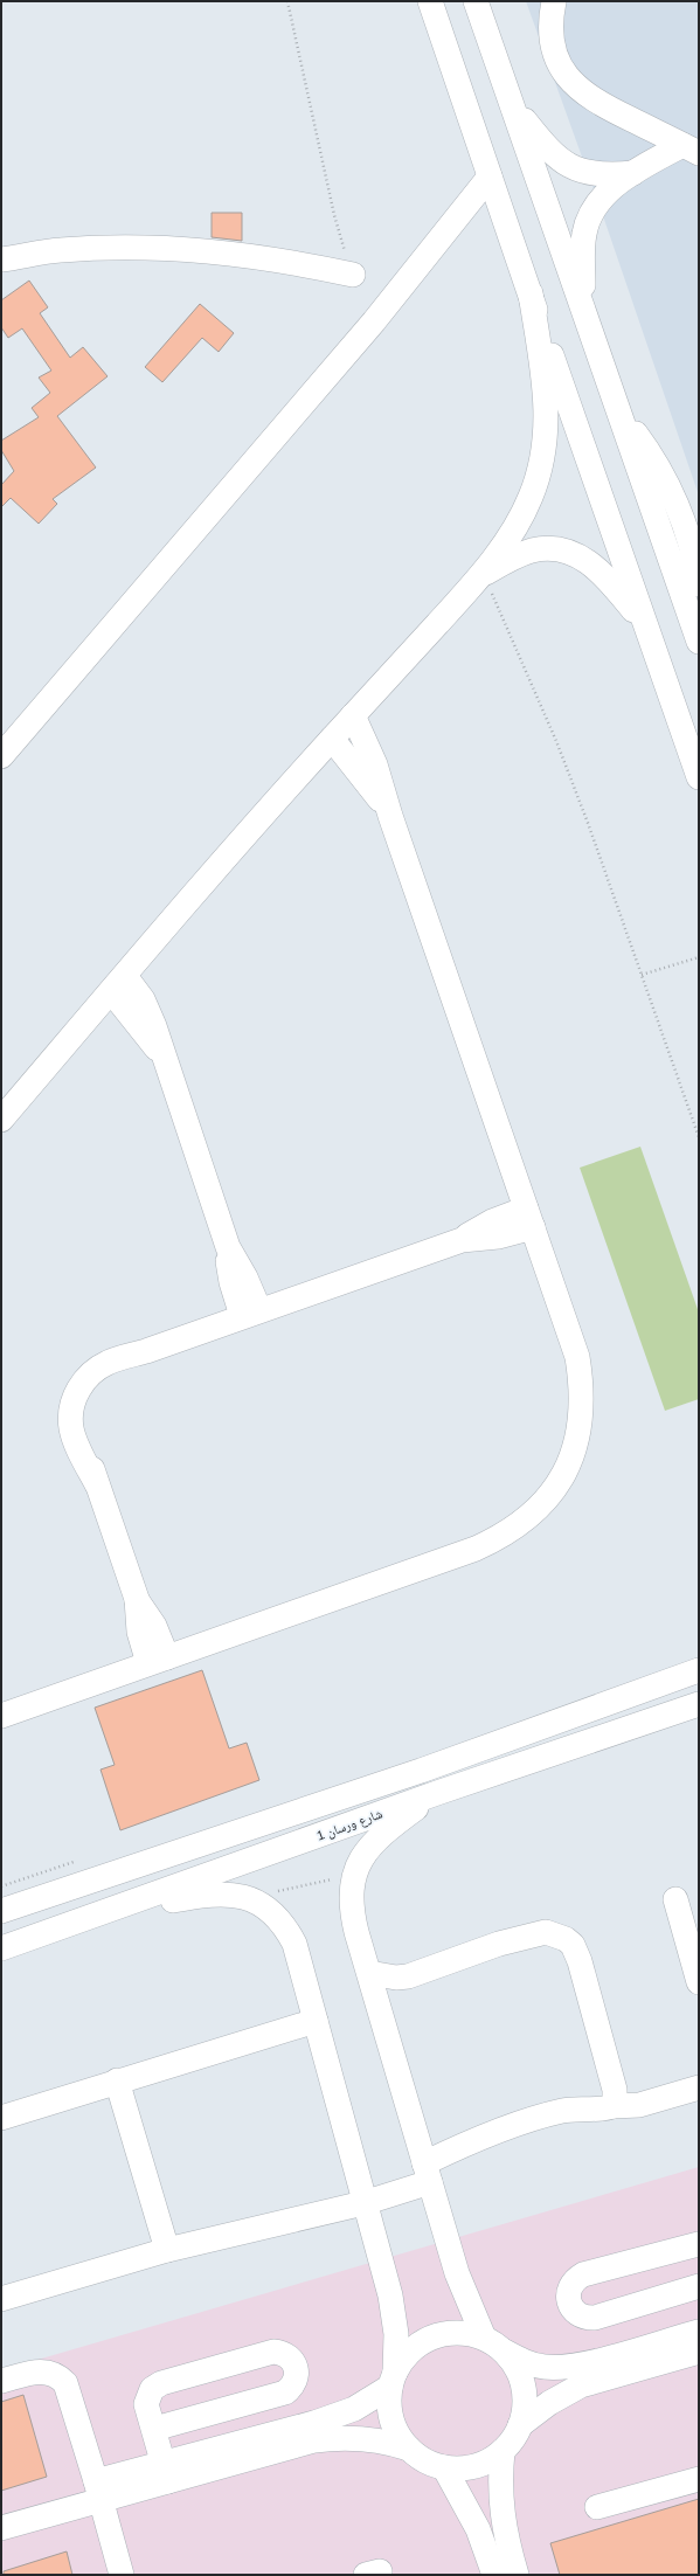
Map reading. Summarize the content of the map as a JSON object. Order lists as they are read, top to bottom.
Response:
{
  "streets": {
    "street": ["شارع ورسان 1"]
  }
}
